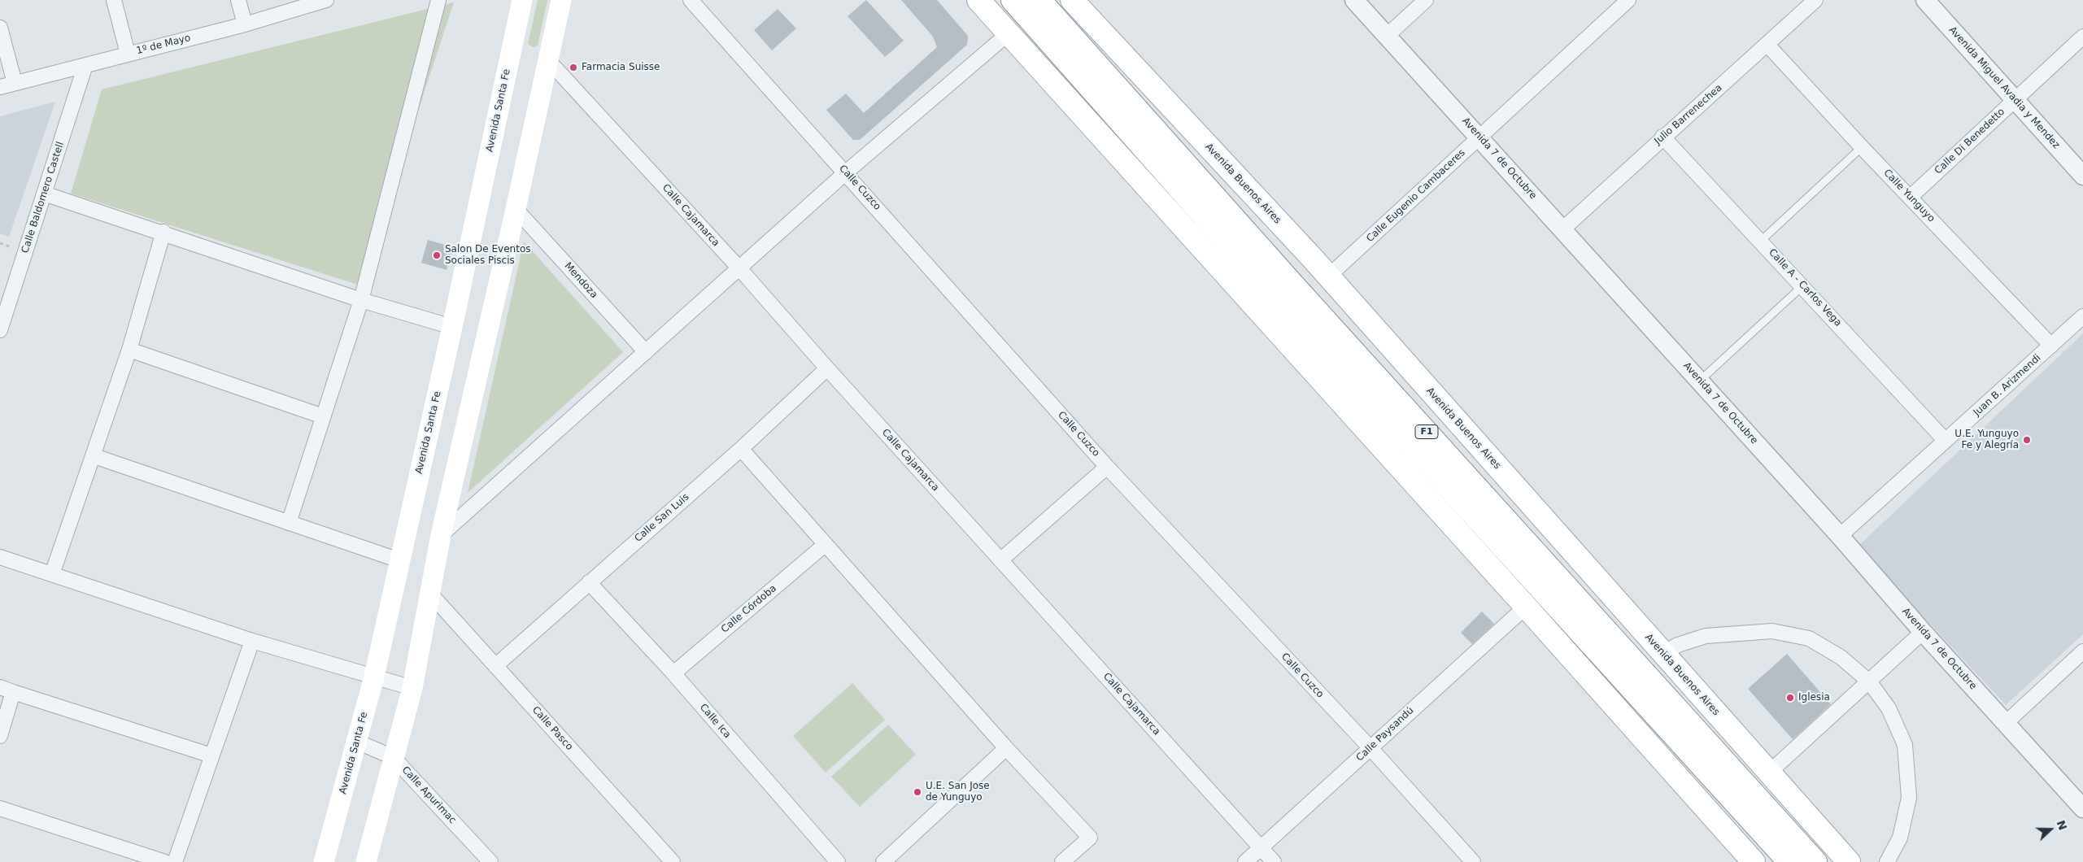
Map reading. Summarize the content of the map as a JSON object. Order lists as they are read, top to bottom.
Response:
{
  "streets": {
    "main road": ["Avenida Santa Fe", "Avenida Buenos Aires", "F1"],
    "street": [
      "1º de Mayo",
      "Avenida Miguel Avadia y Mendez",
      "Julio Barrenechea",
      "Calle Di Benedetto",
      "Avenida 7 de Octubre",
      "Calle Cuzco",
      "Calle Eugenio Cambaceres",
      "Calle Yunguyo",
      "Calle Baldomero Castell",
      "Calle Cajamarca",
      "Mendoza",
      "Calle A - Carlos Vega",
      "Juan B. Arizmendi",
      "Calle San Luis",
      "Calle Córdoba",
      "Calle Ica",
      "Calle Pasco",
      "Calle Paysandú",
      "Calle Apurimac"
    ]
  },
  "crossings": [
    ["1º de Mayo", "Calle Baldomero Castell"],
    ["Avenida Miguel Avadia y Mendez", "Calle Di Benedetto"],
    ["Avenida Santa Fe", "Calle Apurimac"],
    ["Julio Barrenechea", "Avenida 7 de Octubre"],
    ["Julio Barrenechea", "Calle Yunguyo"],
    ["Julio Barrenechea", "Calle A - Carlos Vega"],
    ["Calle Di Benedetto", "Calle Yunguyo"],
    ["Avenida 7 de Octubre", "Calle Eugenio Cambaceres"],
    ["Avenida 7 de Octubre", "Juan B. Arizmendi"],
    ["Avenida Buenos Aires", "Calle Eugenio Cambaceres"],
    ["Calle Cuzco", "Calle Paysandú"],
    ["Calle Yunguyo", "Juan B. Arizmendi"],
    ["Calle Cajamarca", "Calle San Luis"],
    ["Calle Cajamarca", "Calle Paysandú"],
    ["Calle A - Carlos Vega", "Juan B. Arizmendi"],
    ["Calle San Luis", "Calle Ica"],
    ["Calle San Luis", "Calle Pasco"],
    ["Calle Córdoba", "Calle Ica"]
  ],
  "places": [
    "Farmacia Suisse",
    "Salon De Eventos Sociales Piscis",
    "U.E. Yunguyo Fe y Alegría",
    "Iglesia",
    "U.E. San Jose de Yunguyo"
  ],
  "north": "right"
}
